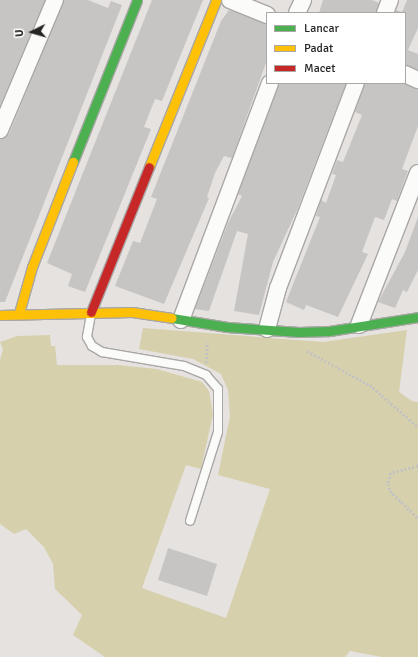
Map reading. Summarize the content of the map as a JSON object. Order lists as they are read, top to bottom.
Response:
{
  "legend": ["Lancar", "Padat", "Macet"],
  "north": "left"
}
